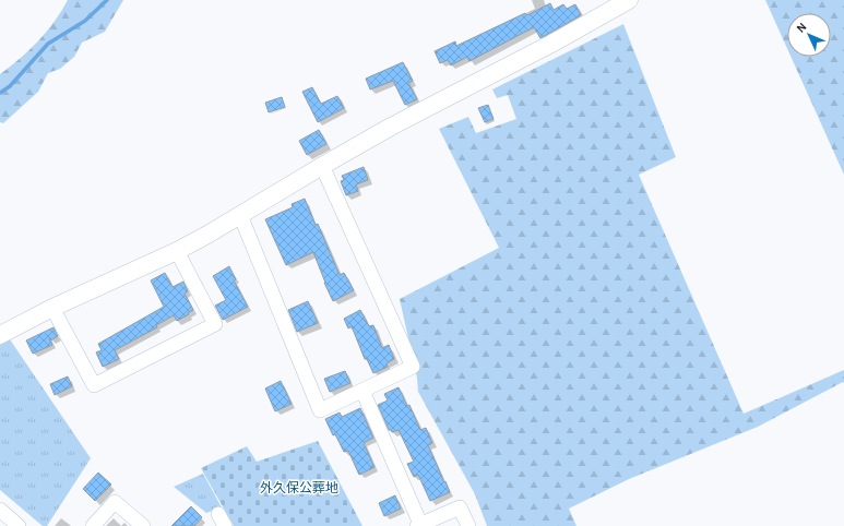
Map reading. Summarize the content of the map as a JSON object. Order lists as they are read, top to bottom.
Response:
{
  "parks": ["外久保公葬地"],
  "north": "top left"
}
